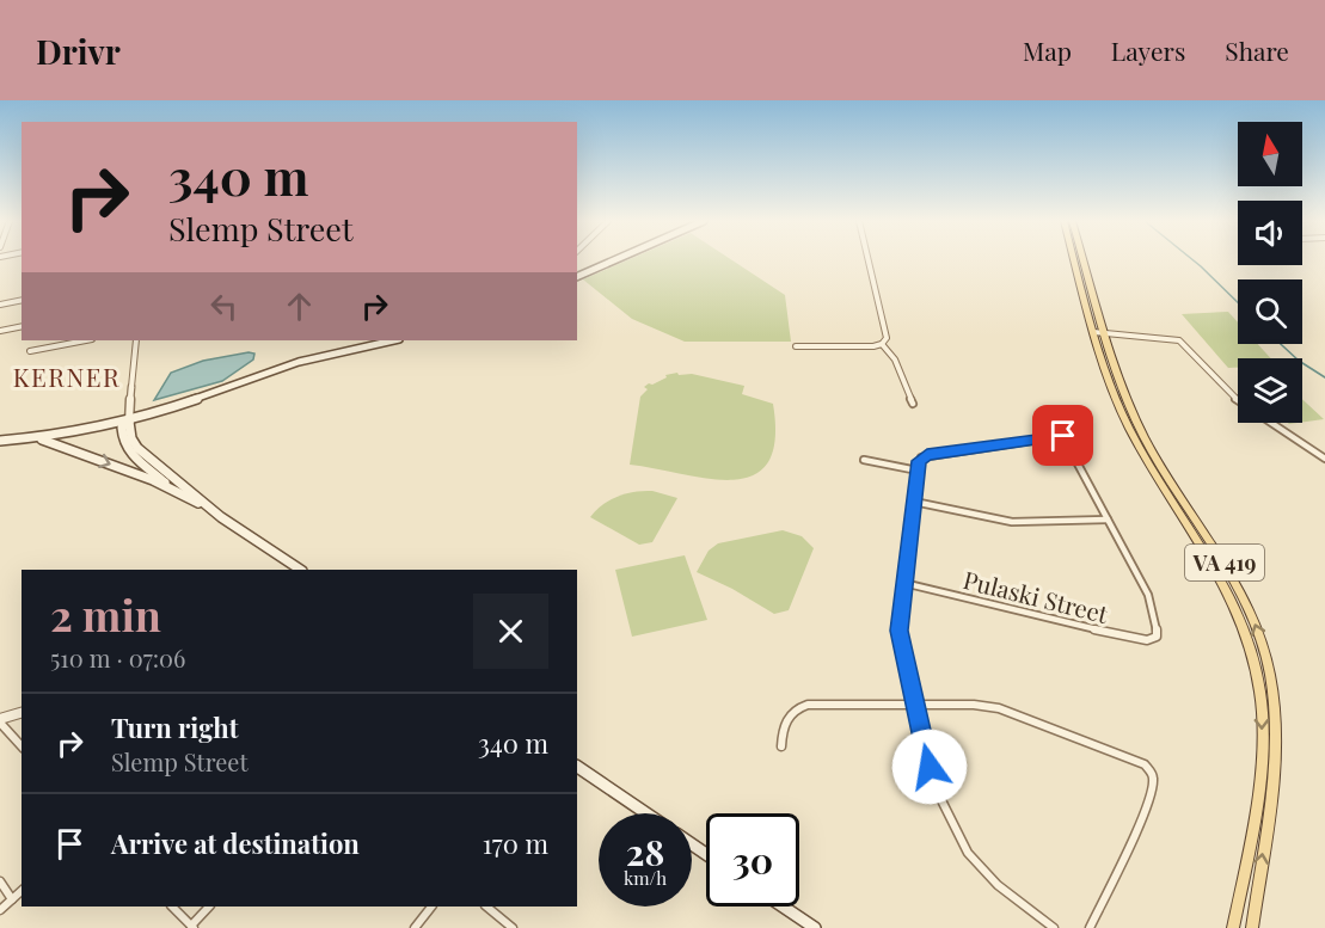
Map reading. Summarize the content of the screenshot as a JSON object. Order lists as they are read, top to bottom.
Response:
{
  "streets": {
    "main road": ["VA 419"],
    "street": ["Pulaski Street"]
  },
  "districts": ["KERNER"],
  "north": "top",
  "page": {
    "header": "Drivr",
    "nav": ["Map", "Layers", "Share"],
    "turn": ["340 m", "Slemp Street"],
    "heading": ["2 min", "510 m · 07:06"],
    "list": [
      {
        "name": "Turn right",
        "note": "Slemp Street",
        "value": "340 m"
      },
      {
        "name": "Arrive at destination",
        "value": "170 m"
      }
    ],
    "speed": "28 km/h",
    "limit": "30"
  }
}
